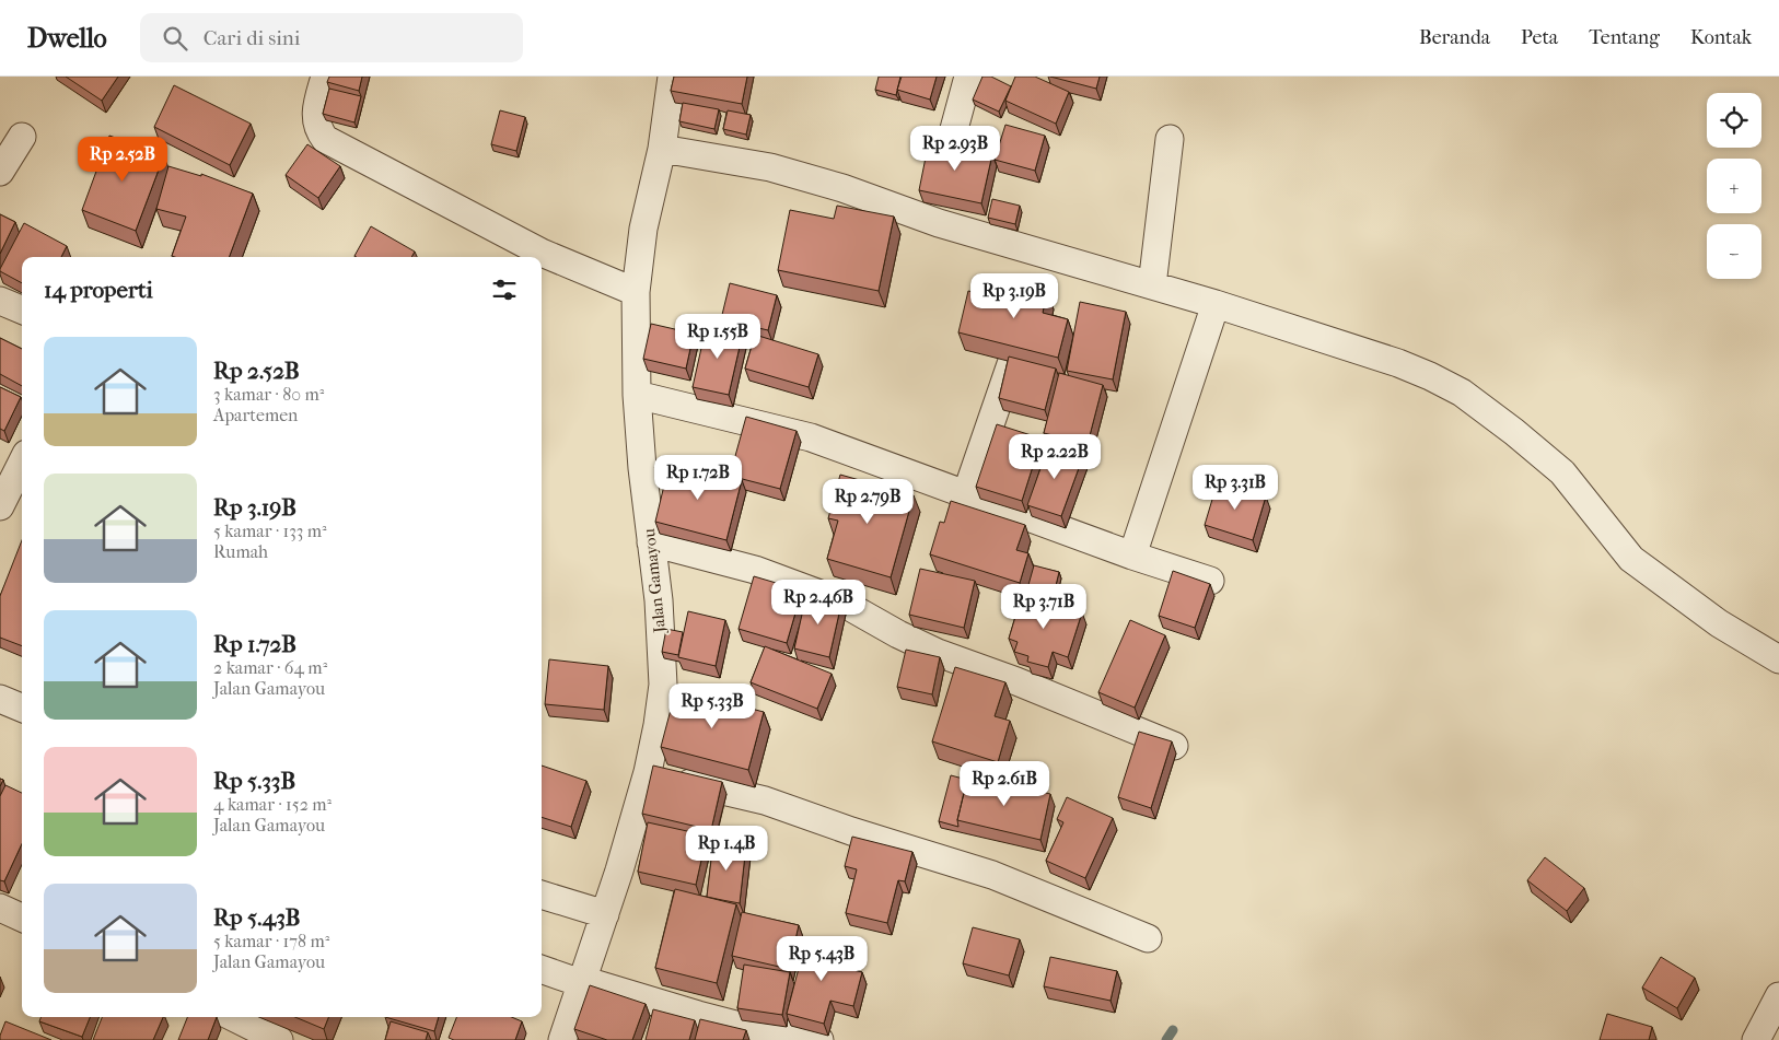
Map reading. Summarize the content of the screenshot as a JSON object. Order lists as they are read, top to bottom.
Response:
{
  "streets": {
    "street": ["Jalan Gamayou"]
  },
  "page": {
    "header": "Dwello",
    "search": "Cari di sini",
    "nav": [
      "Beranda",
      "Peta",
      "Tentang",
      "Kontak"
    ],
    "map_buttons": ["+", "−"],
    "price": [
      "Rp 2.93B",
      "Rp 2.52B",
      "Rp 3.19B",
      "Rp 1.55B",
      "Rp 2.22B",
      "Rp 1.72B",
      "Rp 3.31B",
      "Rp 2.79B",
      "Rp 2.46B",
      "Rp 3.71B",
      "Rp 5.33B",
      "Rp 2.61B",
      "Rp 1.4B",
      "Rp 5.43B"
    ],
    "heading": "14 properti",
    "list": [
      {
        "name": "Rp 2.52B",
        "note": "3 kamar · 80 m² · Apartemen"
      },
      {
        "name": "Rp 3.19B",
        "note": "5 kamar · 133 m² · Rumah"
      },
      {
        "name": "Rp 1.72B",
        "note": "2 kamar · 64 m² · Jalan Gamayou"
      },
      {
        "name": "Rp 5.33B",
        "note": "4 kamar · 152 m² · Jalan Gamayou"
      },
      {
        "name": "Rp 5.43B",
        "note": "5 kamar · 178 m² · Jalan Gamayou"
      }
    ]
  }
}
